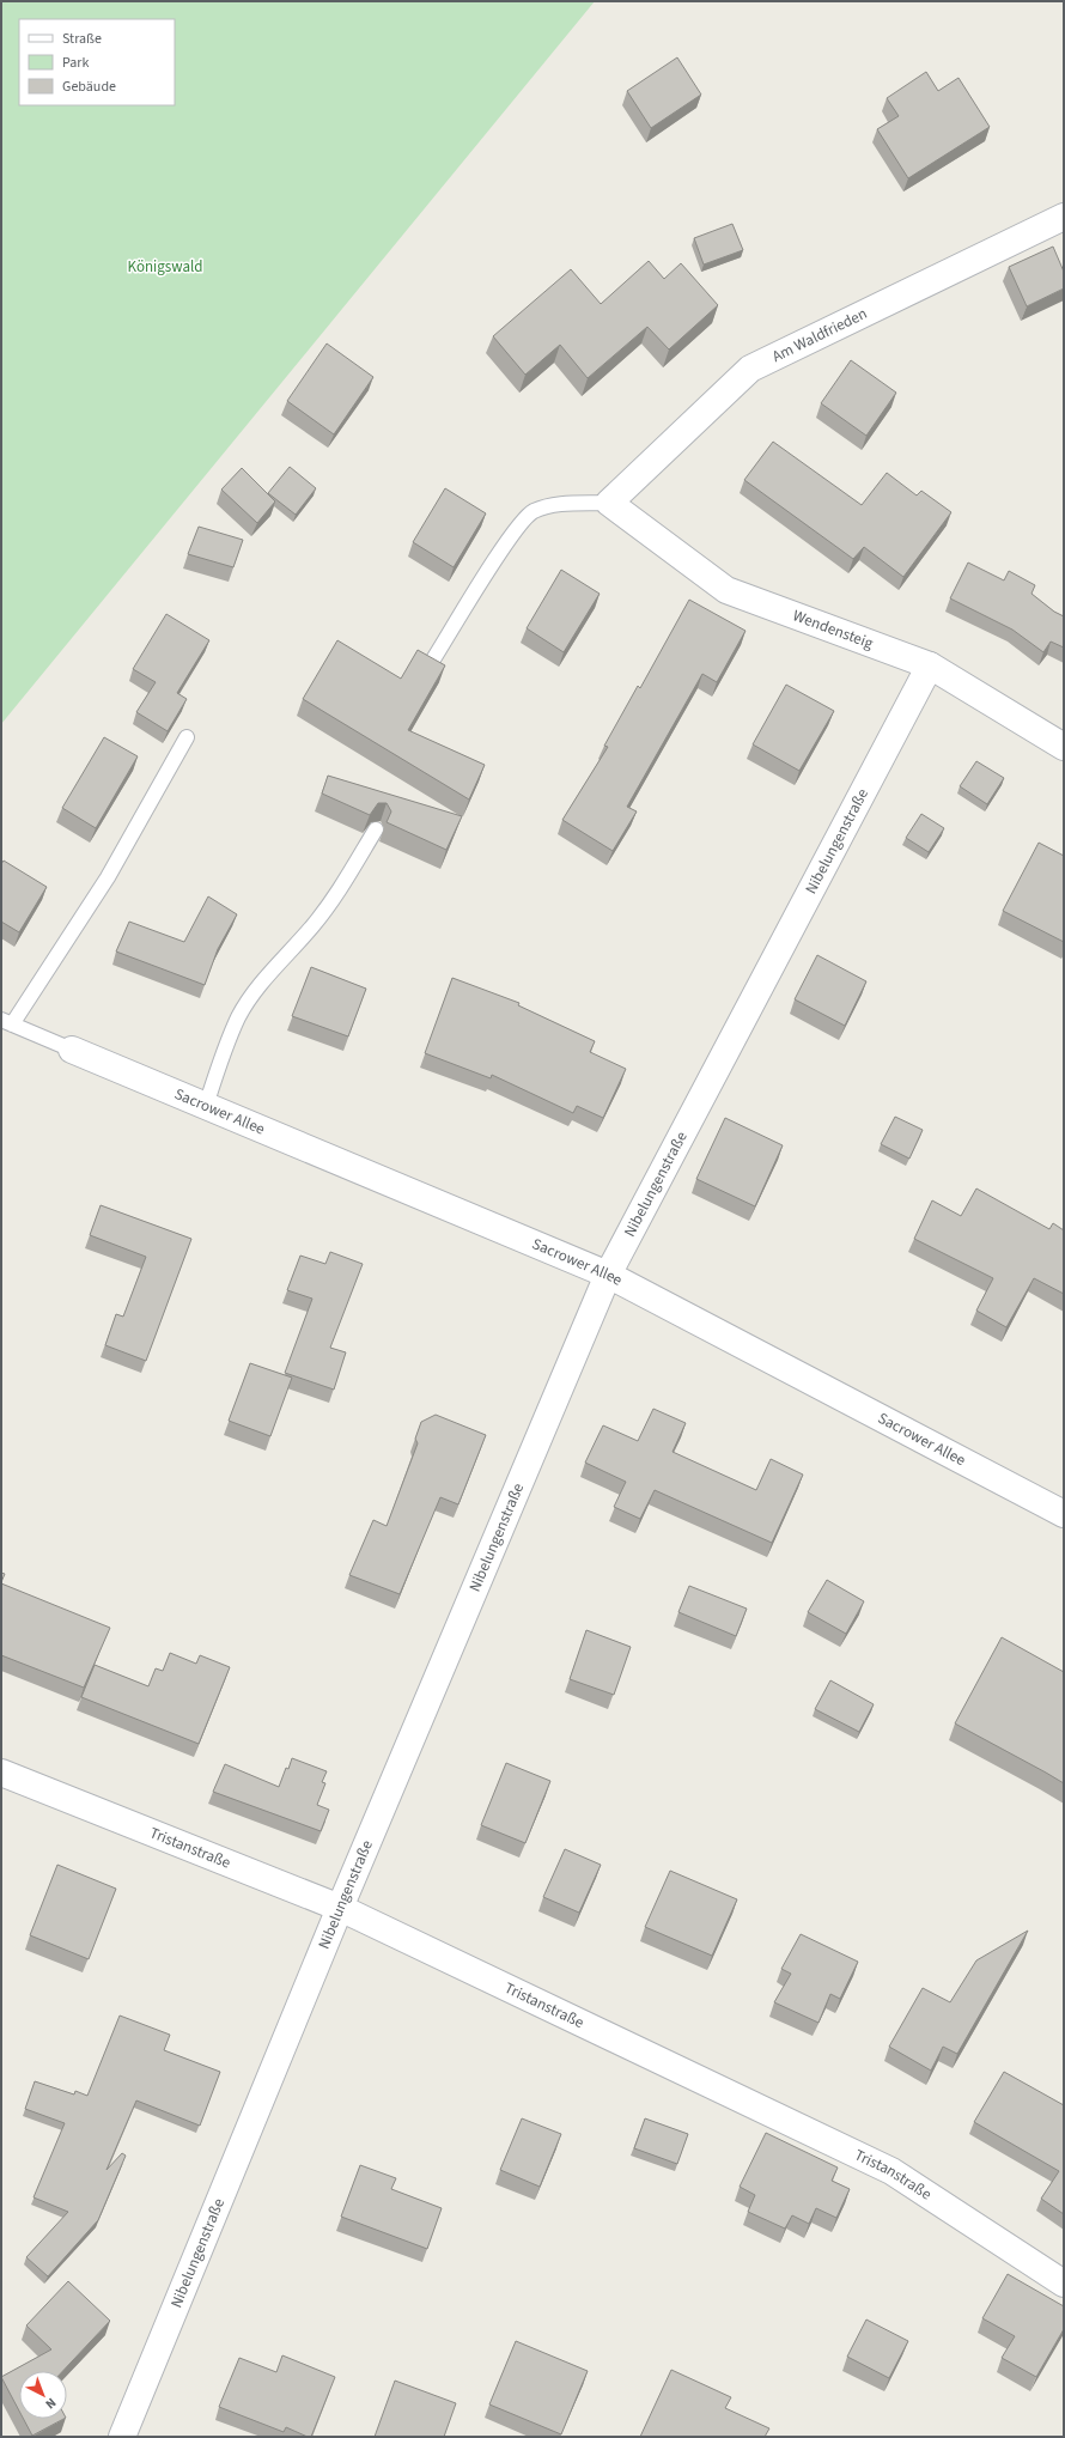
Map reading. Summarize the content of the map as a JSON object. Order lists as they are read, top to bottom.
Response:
{
  "streets": {
    "street": [
      "Am Waldfrieden",
      "Wendensteig",
      "Nibelungenstraße",
      "Sacrower Allee",
      "Tristanstraße"
    ]
  },
  "crossings": [
    ["Am Waldfrieden", "Wendensteig"],
    ["Wendensteig", "Nibelungenstraße"],
    ["Nibelungenstraße", "Sacrower Allee"],
    ["Nibelungenstraße", "Tristanstraße"]
  ],
  "parks": ["Königswald"],
  "legend": ["Straße", "Park", "Gebäude"],
  "north": "bottom right"
}
